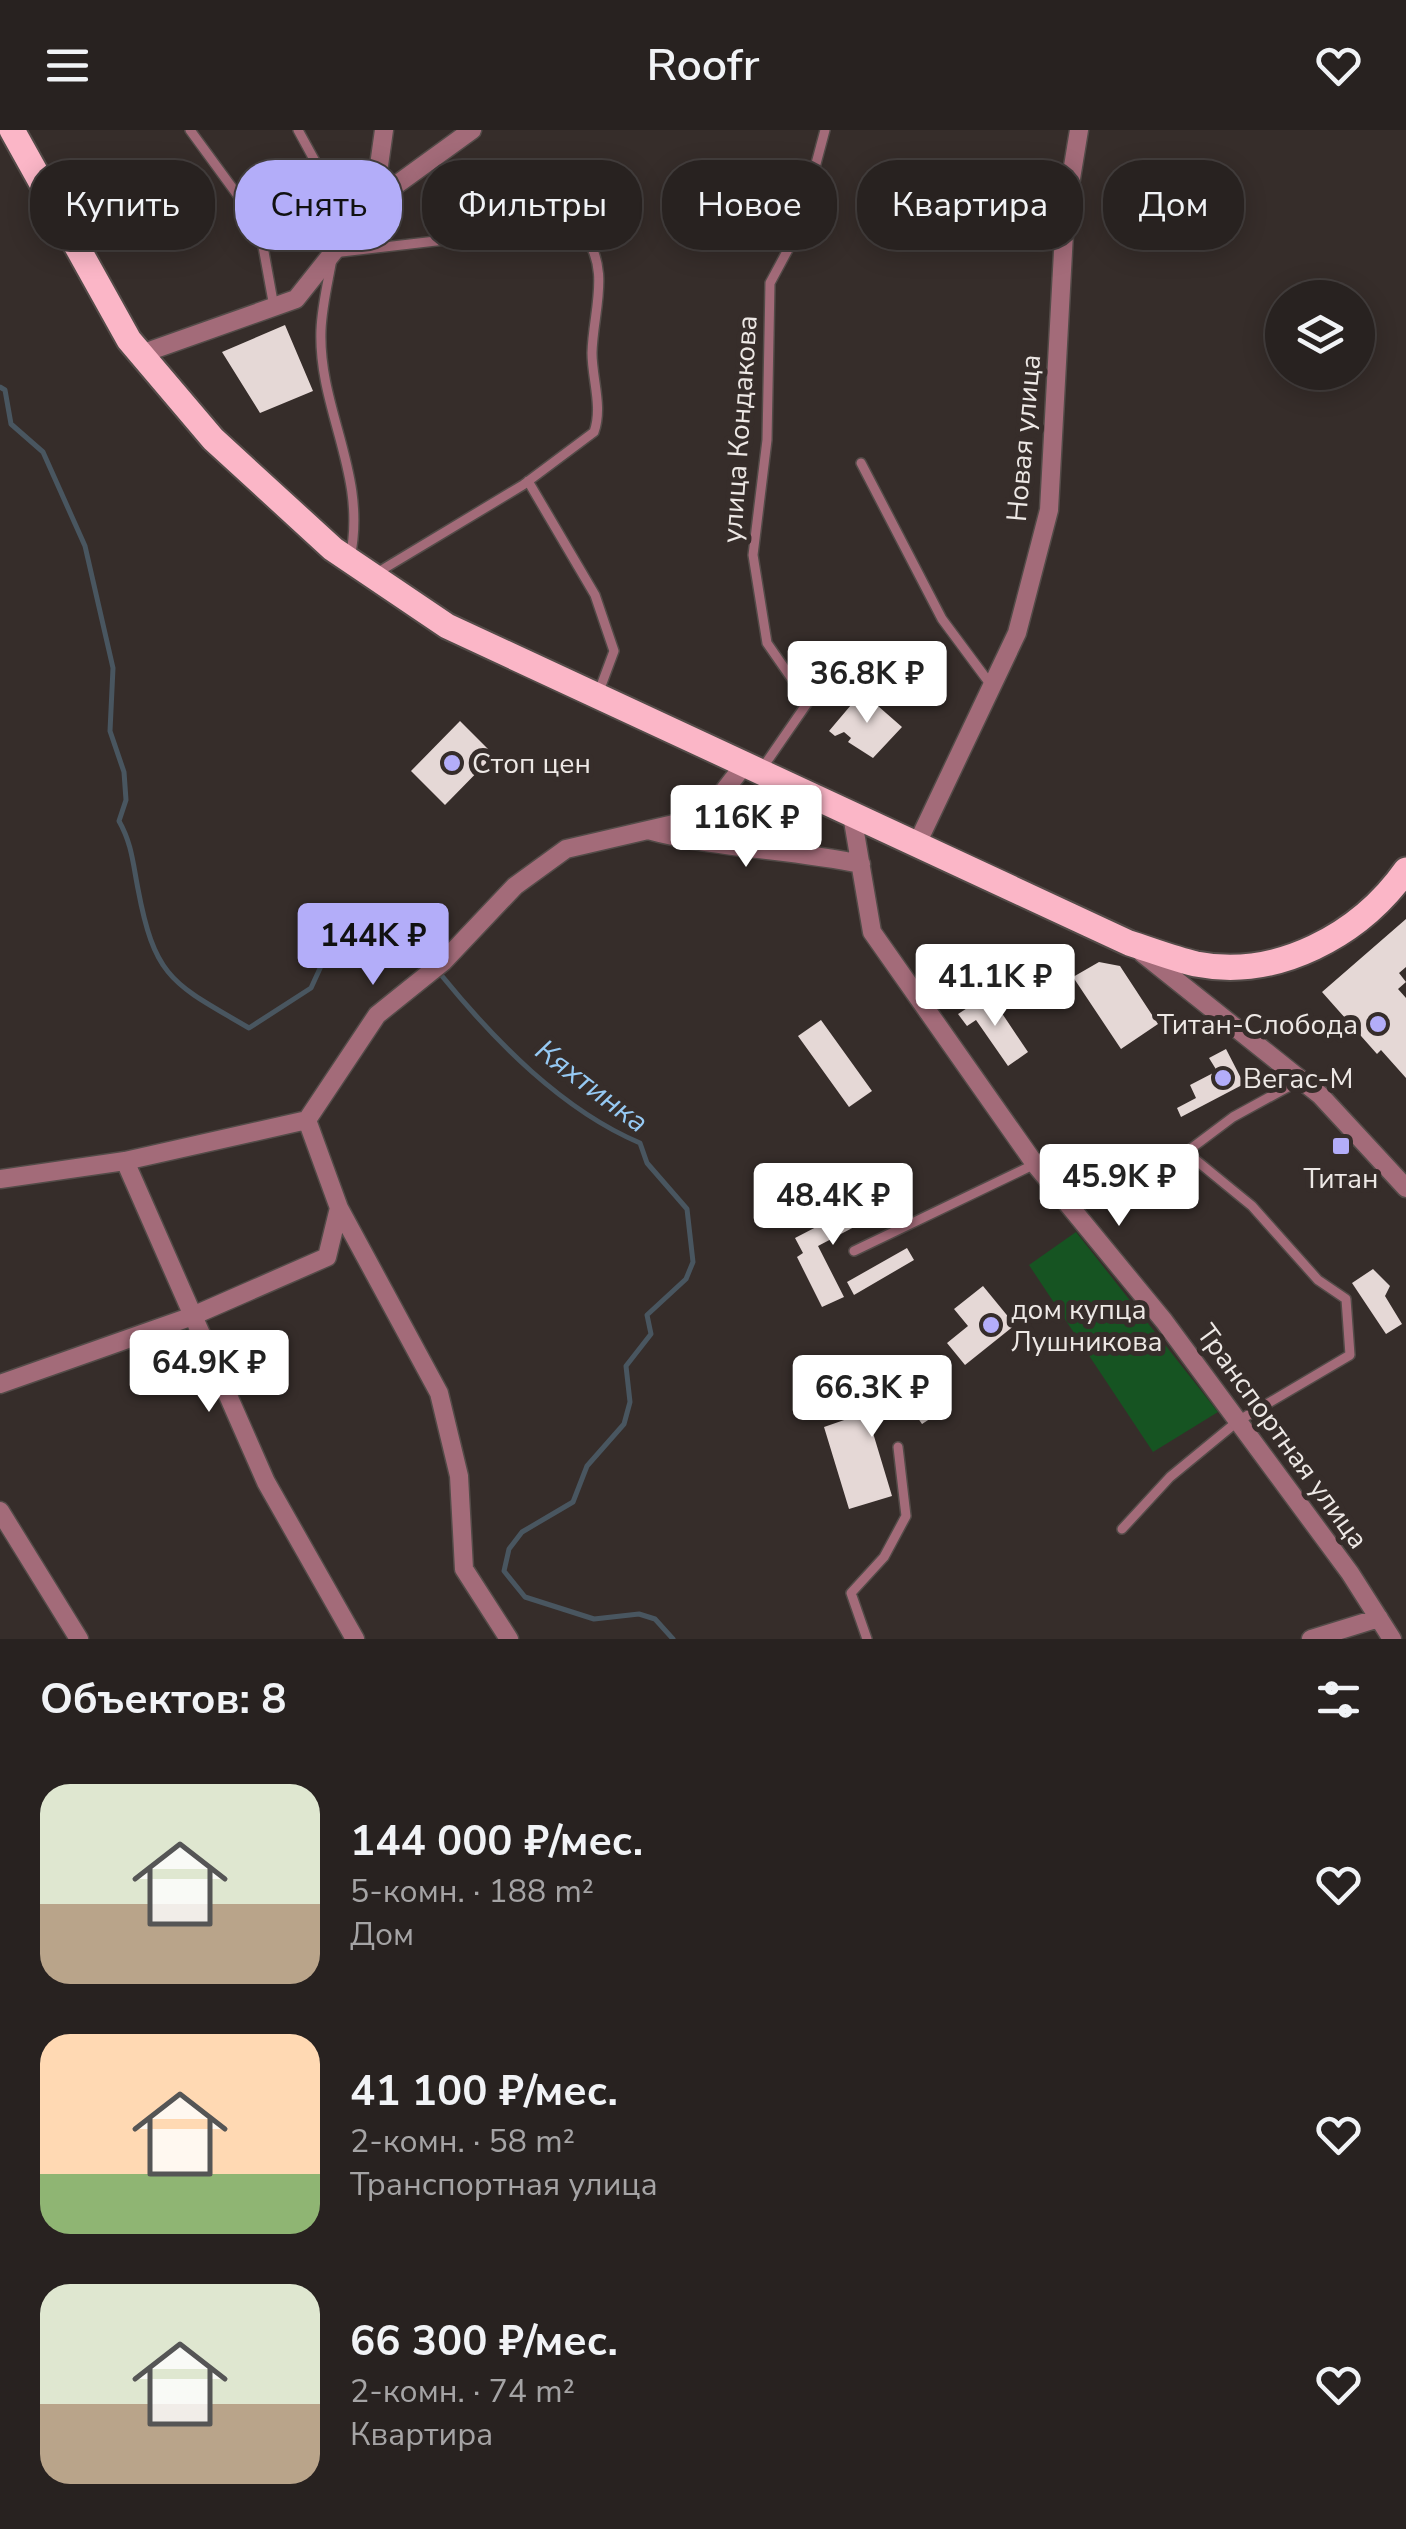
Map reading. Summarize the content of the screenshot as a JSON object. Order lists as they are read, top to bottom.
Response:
{
  "streets": {
    "street": ["Новая улица", "Транспортная улица"],
    "lane": ["улица Кондакова"]
  },
  "water": ["Кяхтинка"],
  "places": {
    "other": [
      "Стоп цен",
      "Титан-Слобода",
      "Вегас-М",
      "дом купца Лушникова"
    ],
    "transit": ["Титан"]
  },
  "page": {
    "header": "Roofr",
    "chip": [
      "Купить",
      "Снять",
      "Фильтры",
      "Новое",
      "Квартира",
      "Дом"
    ],
    "price": [
      "36.8K ₽",
      "116K ₽",
      "144K ₽",
      "41.1K ₽",
      "45.9K ₽",
      "48.4K ₽",
      "64.9K ₽",
      "66.3K ₽"
    ],
    "heading": "Объектов: 8",
    "list": [
      {
        "name": "144 000 ₽/мес.",
        "note": "5-комн. · 188 m² · Дом"
      },
      {
        "name": "41 100 ₽/мес.",
        "note": "2-комн. · 58 m² · Транспортная улица"
      },
      {
        "name": "66 300 ₽/мес.",
        "note": "2-комн. · 74 m² · Квартира"
      }
    ]
  }
}
